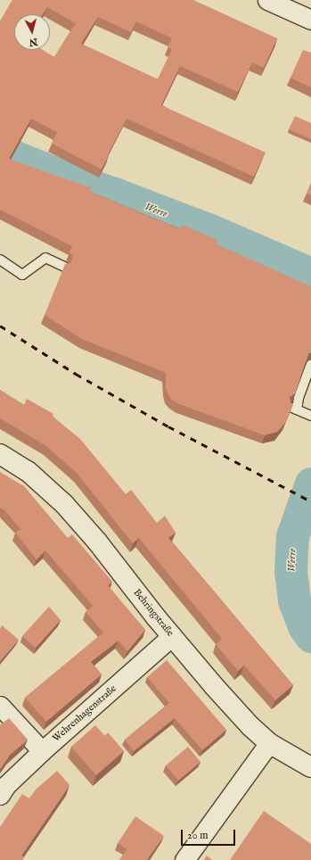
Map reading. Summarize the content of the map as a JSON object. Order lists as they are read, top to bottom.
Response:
{
  "streets": {
    "street": ["Behringstraße", "Wehrenhagenstraße"]
  },
  "crossings": [
    ["Behringstraße", "Wehrenhagenstraße"]
  ],
  "water": ["Werre"],
  "scale_bar": "20 m",
  "north": "bottom"
}
